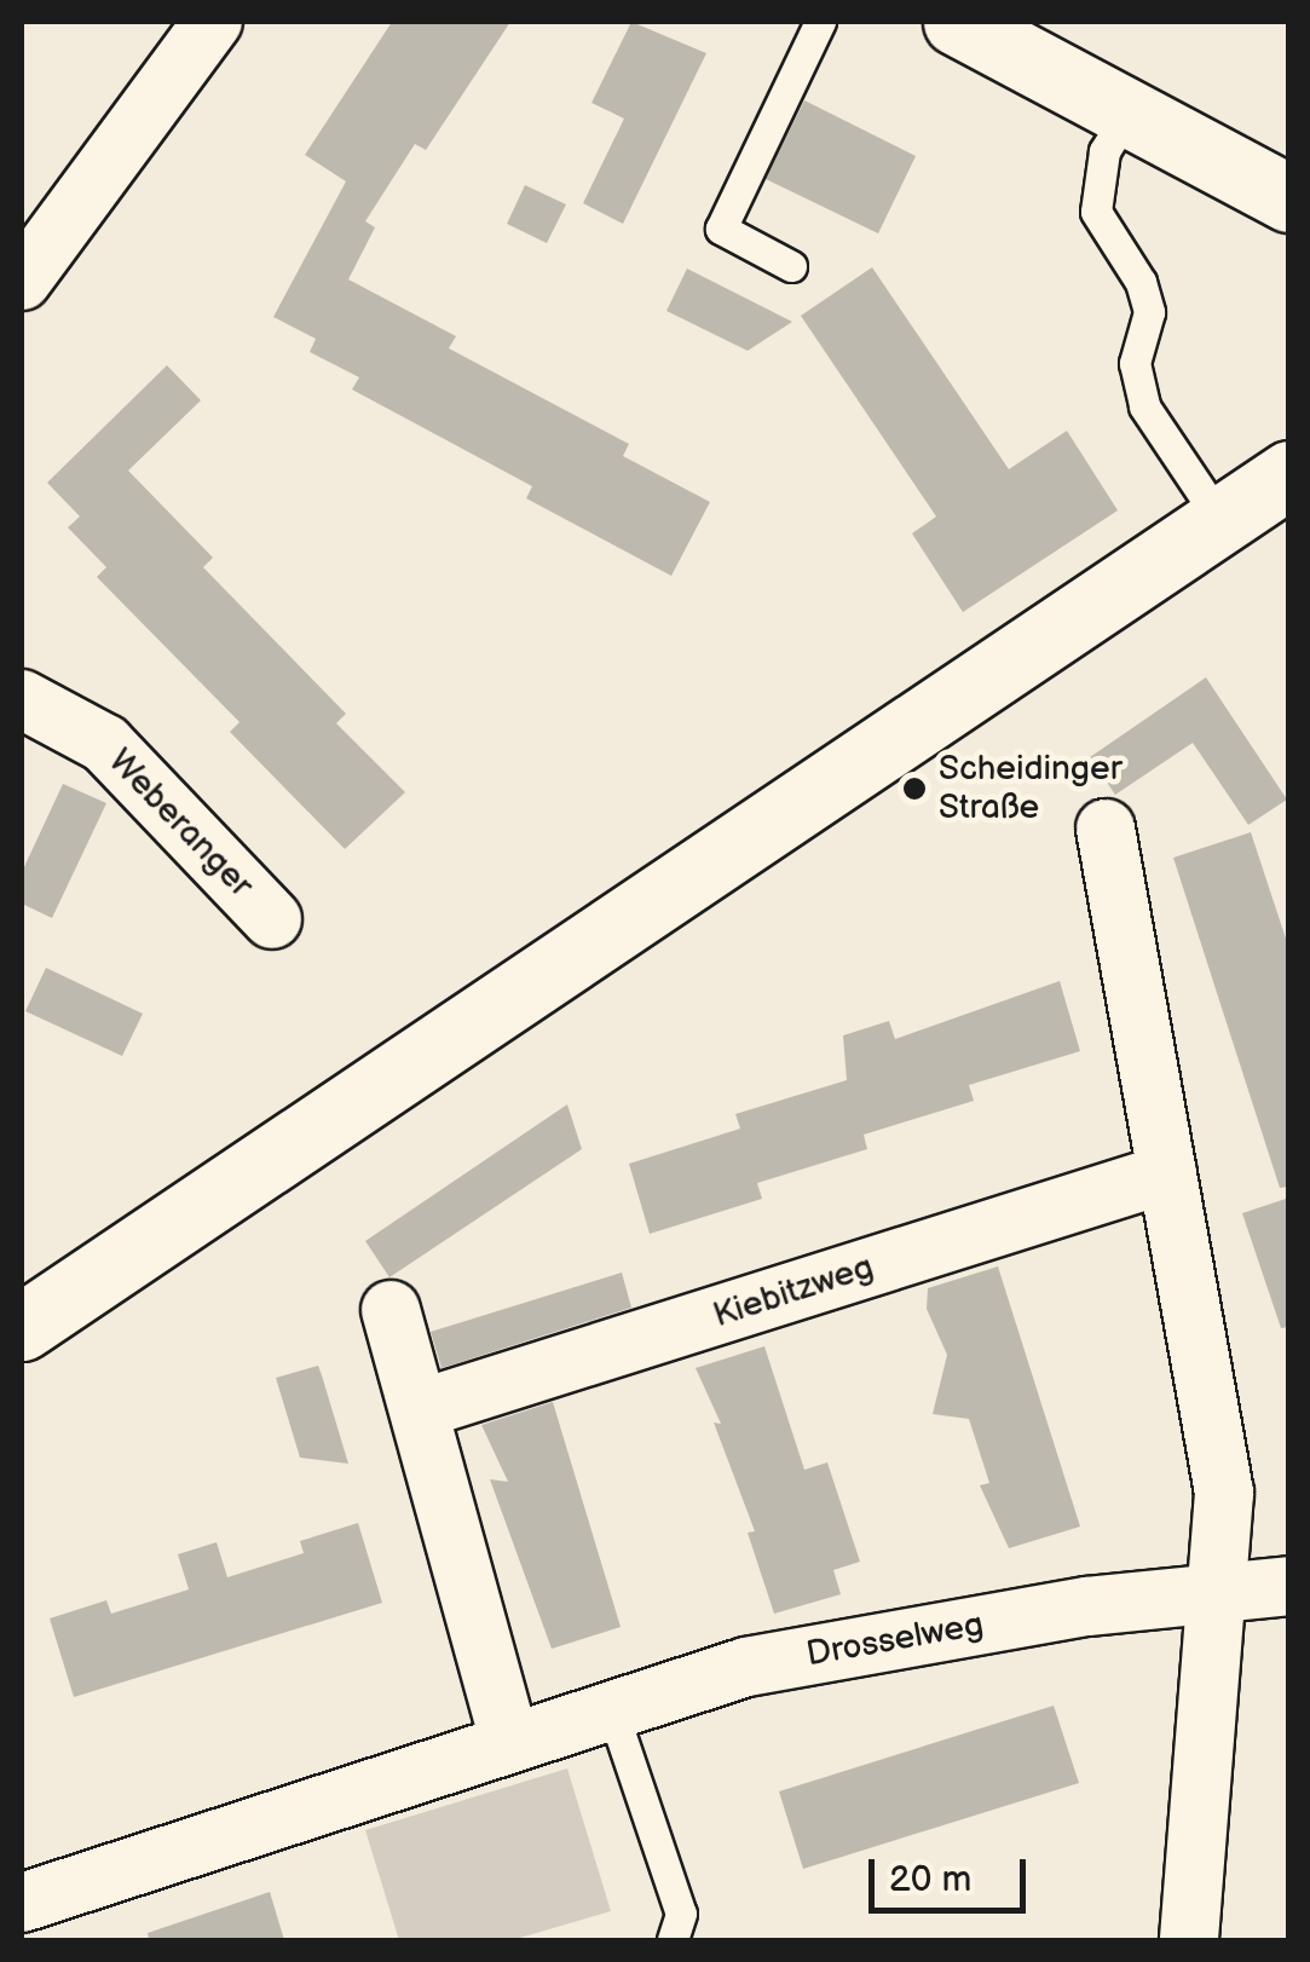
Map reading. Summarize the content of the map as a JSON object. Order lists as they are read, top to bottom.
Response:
{
  "streets": {
    "street": ["Weberanger", "Kiebitzweg", "Drosselweg"]
  },
  "places": ["Scheidinger Straße"],
  "scale_bar": "20 m"
}
